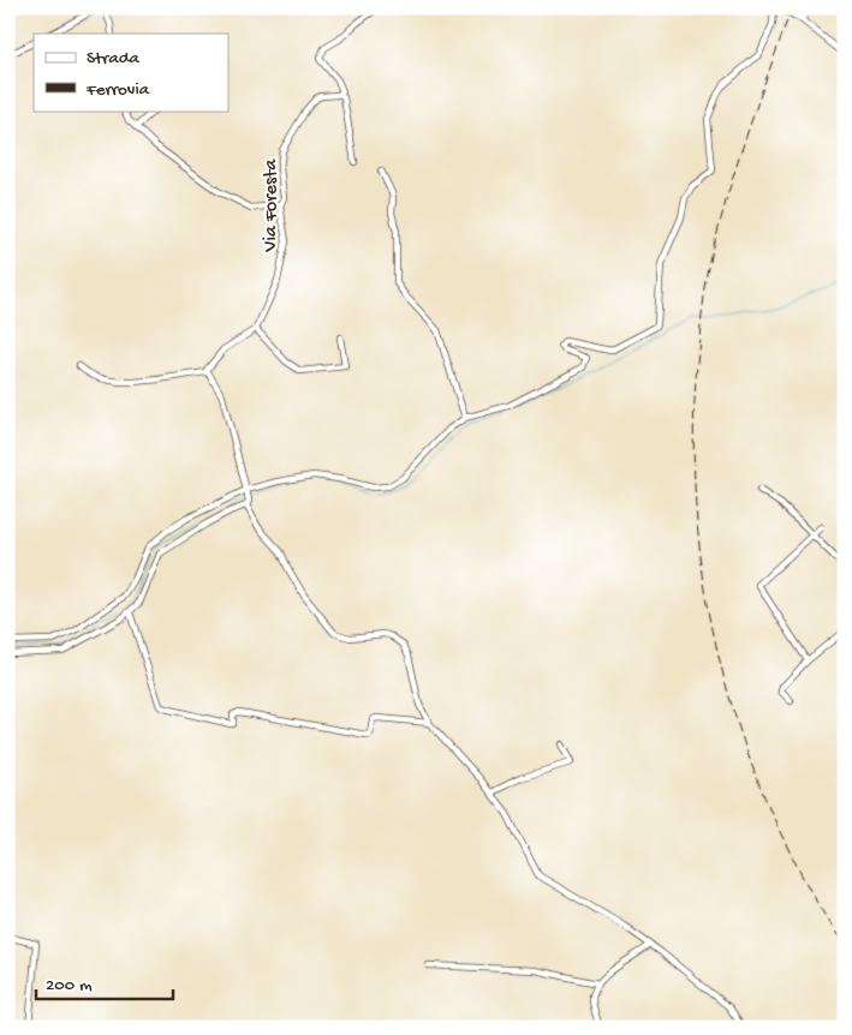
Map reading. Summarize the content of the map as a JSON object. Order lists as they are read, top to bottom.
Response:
{
  "streets": {
    "street": ["Via Foresta"]
  },
  "legend": ["Strada", "Ferrovia"],
  "scale_bar": "200 m"
}
